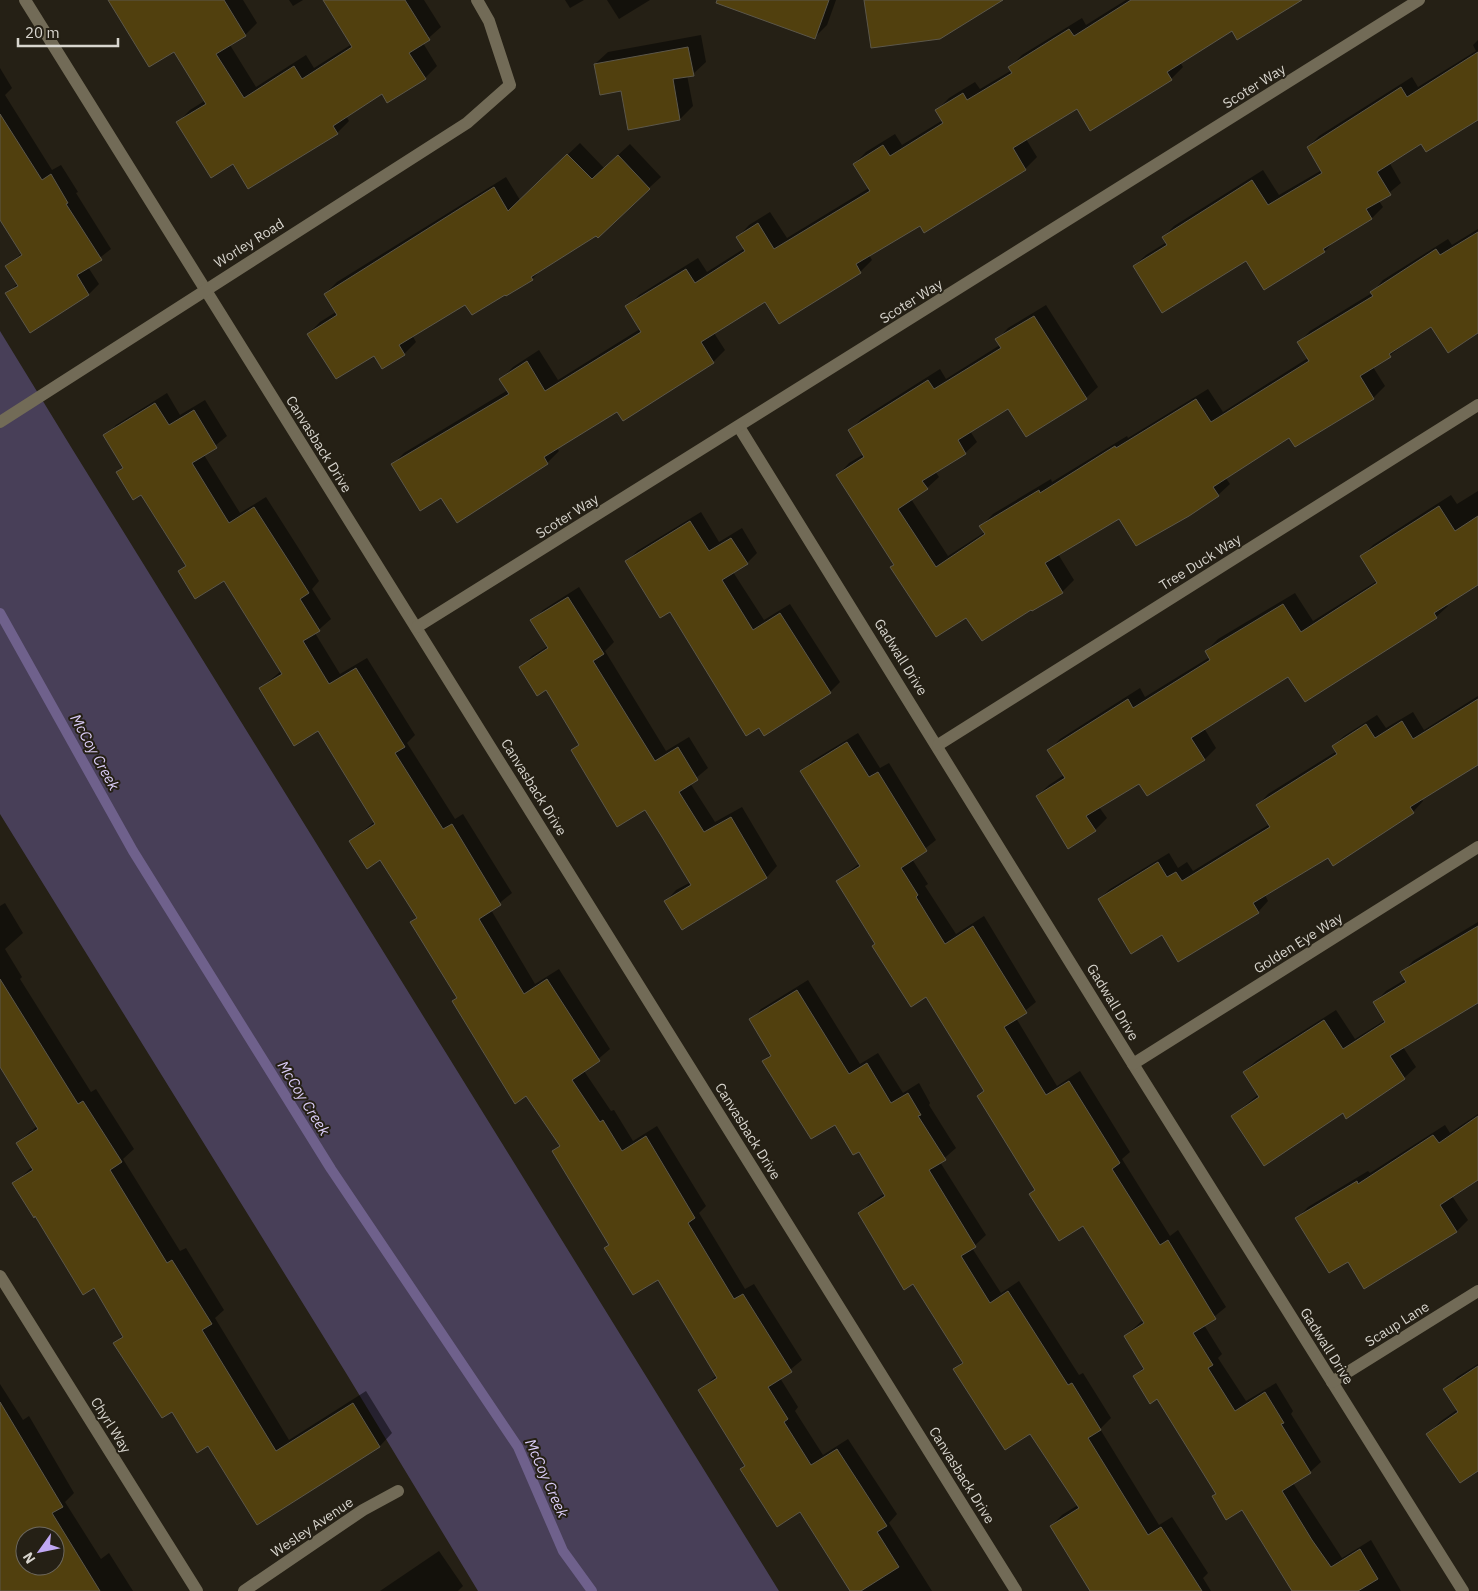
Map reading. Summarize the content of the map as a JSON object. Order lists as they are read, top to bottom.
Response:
{
  "streets": {
    "street": [
      "Scoter Way",
      "Worley Road",
      "Canvasback Drive",
      "Tree Duck Way",
      "Gadwall Drive",
      "Golden Eye Way",
      "Scaup Lane",
      "Chyrl Way",
      "Wesley Avenue"
    ]
  },
  "crossings": [
    ["Scoter Way", "Canvasback Drive"],
    ["Scoter Way", "Gadwall Drive"],
    ["Worley Road", "Canvasback Drive"],
    ["Tree Duck Way", "Gadwall Drive"],
    ["Gadwall Drive", "Golden Eye Way"],
    ["Gadwall Drive", "Scaup Lane"]
  ],
  "water": ["McCoy Creek"],
  "scale_bar": "20 m",
  "north": "bottom left"
}
